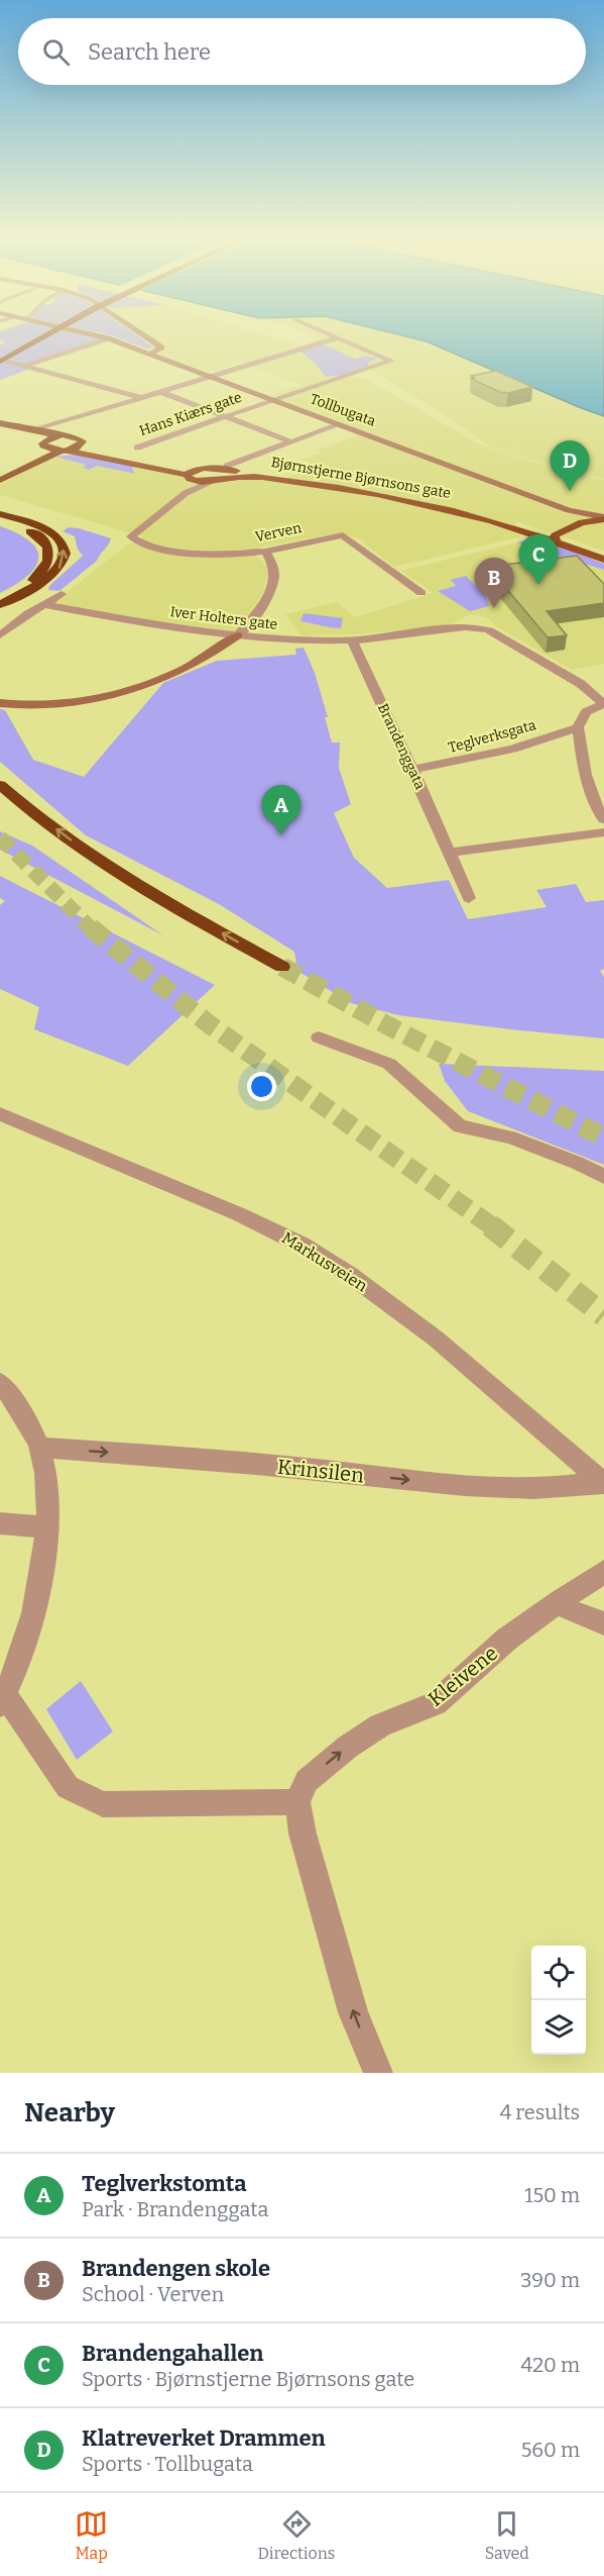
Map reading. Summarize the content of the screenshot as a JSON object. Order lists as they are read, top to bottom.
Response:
{
  "streets": {
    "main road": ["Tollbugata", "Bjørnstjerne Bjørnsons gate"],
    "street": [
      "Hans Kiærs gate",
      "Verven",
      "Iver Holters gate",
      "Teglverksgata",
      "Brandenggata",
      "Markusveien",
      "Krinsilen",
      "Kleivene"
    ]
  },
  "crossings": [
    ["Tollbugata", "Hans Kiærs gate"],
    ["Iver Holters gate", "Brandenggata"],
    ["Teglverksgata", "Brandenggata"],
    ["Markusveien", "Krinsilen"]
  ],
  "one_way": ["Krinsilen", "Kleivene"],
  "page": {
    "search": "Search here",
    "pins": [
      "D",
      "C",
      "B",
      "A"
    ],
    "heading": ["Nearby", "4 results"],
    "list": [
      {
        "mark": "A",
        "name": "Teglverkstomta",
        "note": "Park · Brandenggata",
        "value": "150 m"
      },
      {
        "mark": "B",
        "name": "Brandengen skole",
        "note": "School · Verven",
        "value": "390 m"
      },
      {
        "mark": "C",
        "name": "Brandengahallen",
        "note": "Sports · Bjørnstjerne Bjørnsons gate",
        "value": "420 m"
      },
      {
        "mark": "D",
        "name": "Klatreverket Drammen",
        "note": "Sports · Tollbugata",
        "value": "560 m"
      }
    ],
    "nav": ["Map", "Directions", "Saved"]
  }
}
